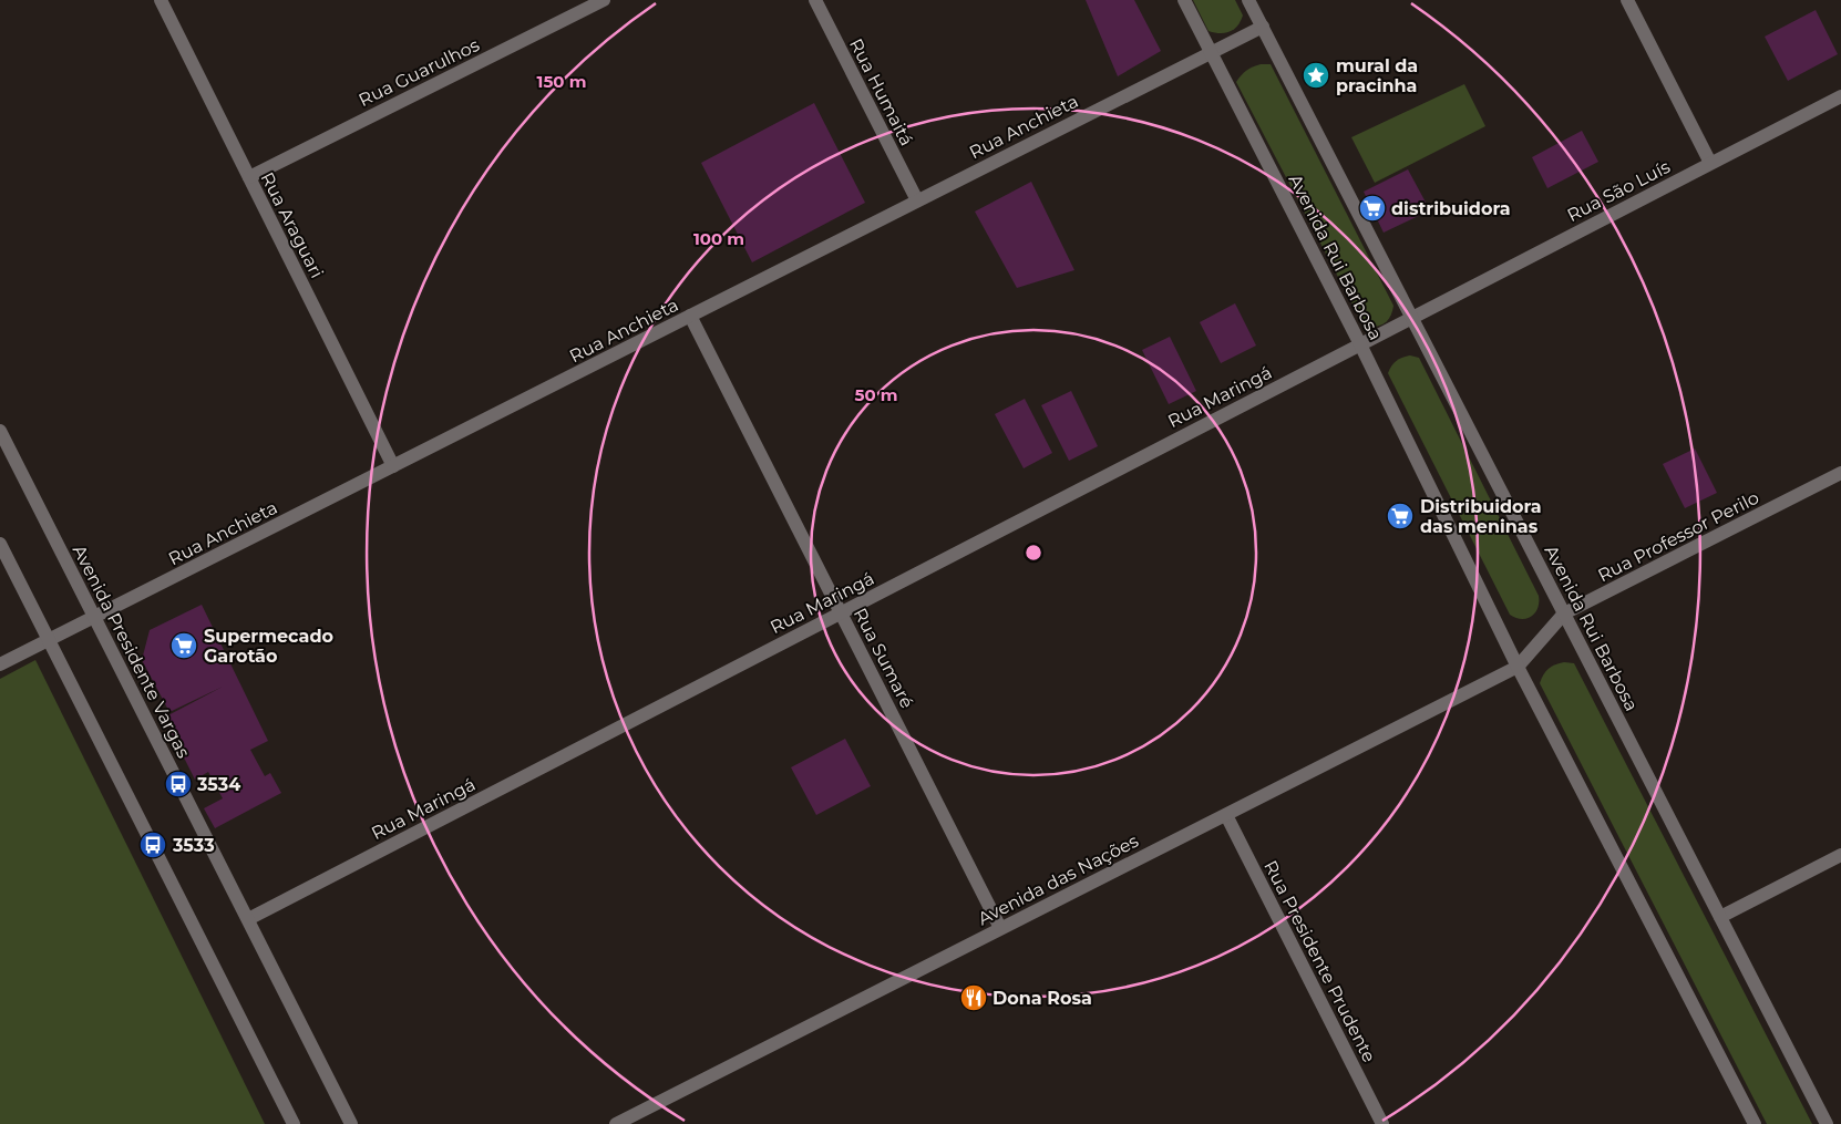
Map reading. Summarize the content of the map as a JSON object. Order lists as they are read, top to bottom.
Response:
{
  "streets": {
    "street": [
      "Rua Guarulhos",
      "Rua Humaitá",
      "Rua Anchieta",
      "Rua São Luís",
      "Rua Araguari",
      "Avenida Rui Barbosa",
      "Rua Maringá",
      "Rua Professor Perilo",
      "Avenida Presidente Vargas",
      "Rua Sumaré",
      "Avenida das Nações",
      "Rua Presidente Prudente"
    ]
  },
  "crossings": [
    ["Rua Guarulhos", "Rua Araguari"],
    ["Rua Humaitá", "Rua Anchieta"],
    ["Rua Anchieta", "Rua Araguari"],
    ["Rua Anchieta", "Avenida Rui Barbosa"],
    ["Rua Anchieta", "Avenida Presidente Vargas"],
    ["Rua Anchieta", "Rua Sumaré"],
    ["Rua São Luís", "Avenida Rui Barbosa"],
    ["Rua São Luís", "Rua Maringá"],
    ["Avenida Rui Barbosa", "Rua Maringá"],
    ["Avenida Rui Barbosa", "Rua Professor Perilo"],
    ["Avenida Rui Barbosa", "Avenida das Nações"],
    ["Rua Maringá", "Avenida Presidente Vargas"],
    ["Rua Maringá", "Rua Sumaré"],
    ["Rua Professor Perilo", "Avenida das Nações"],
    ["Rua Sumaré", "Avenida das Nações"],
    ["Avenida das Nações", "Rua Presidente Prudente"]
  ],
  "places": {
    "place": ["mural da pracinha"],
    "supermarket": ["distribuidora", "Distribuidora das meninas", "Supermecado Garotão"],
    "bus stop": ["3534", "3533"],
    "restaurant": ["Dona Rosa"]
  },
  "rings": ["150 m", "100 m", "50 m"]
}
